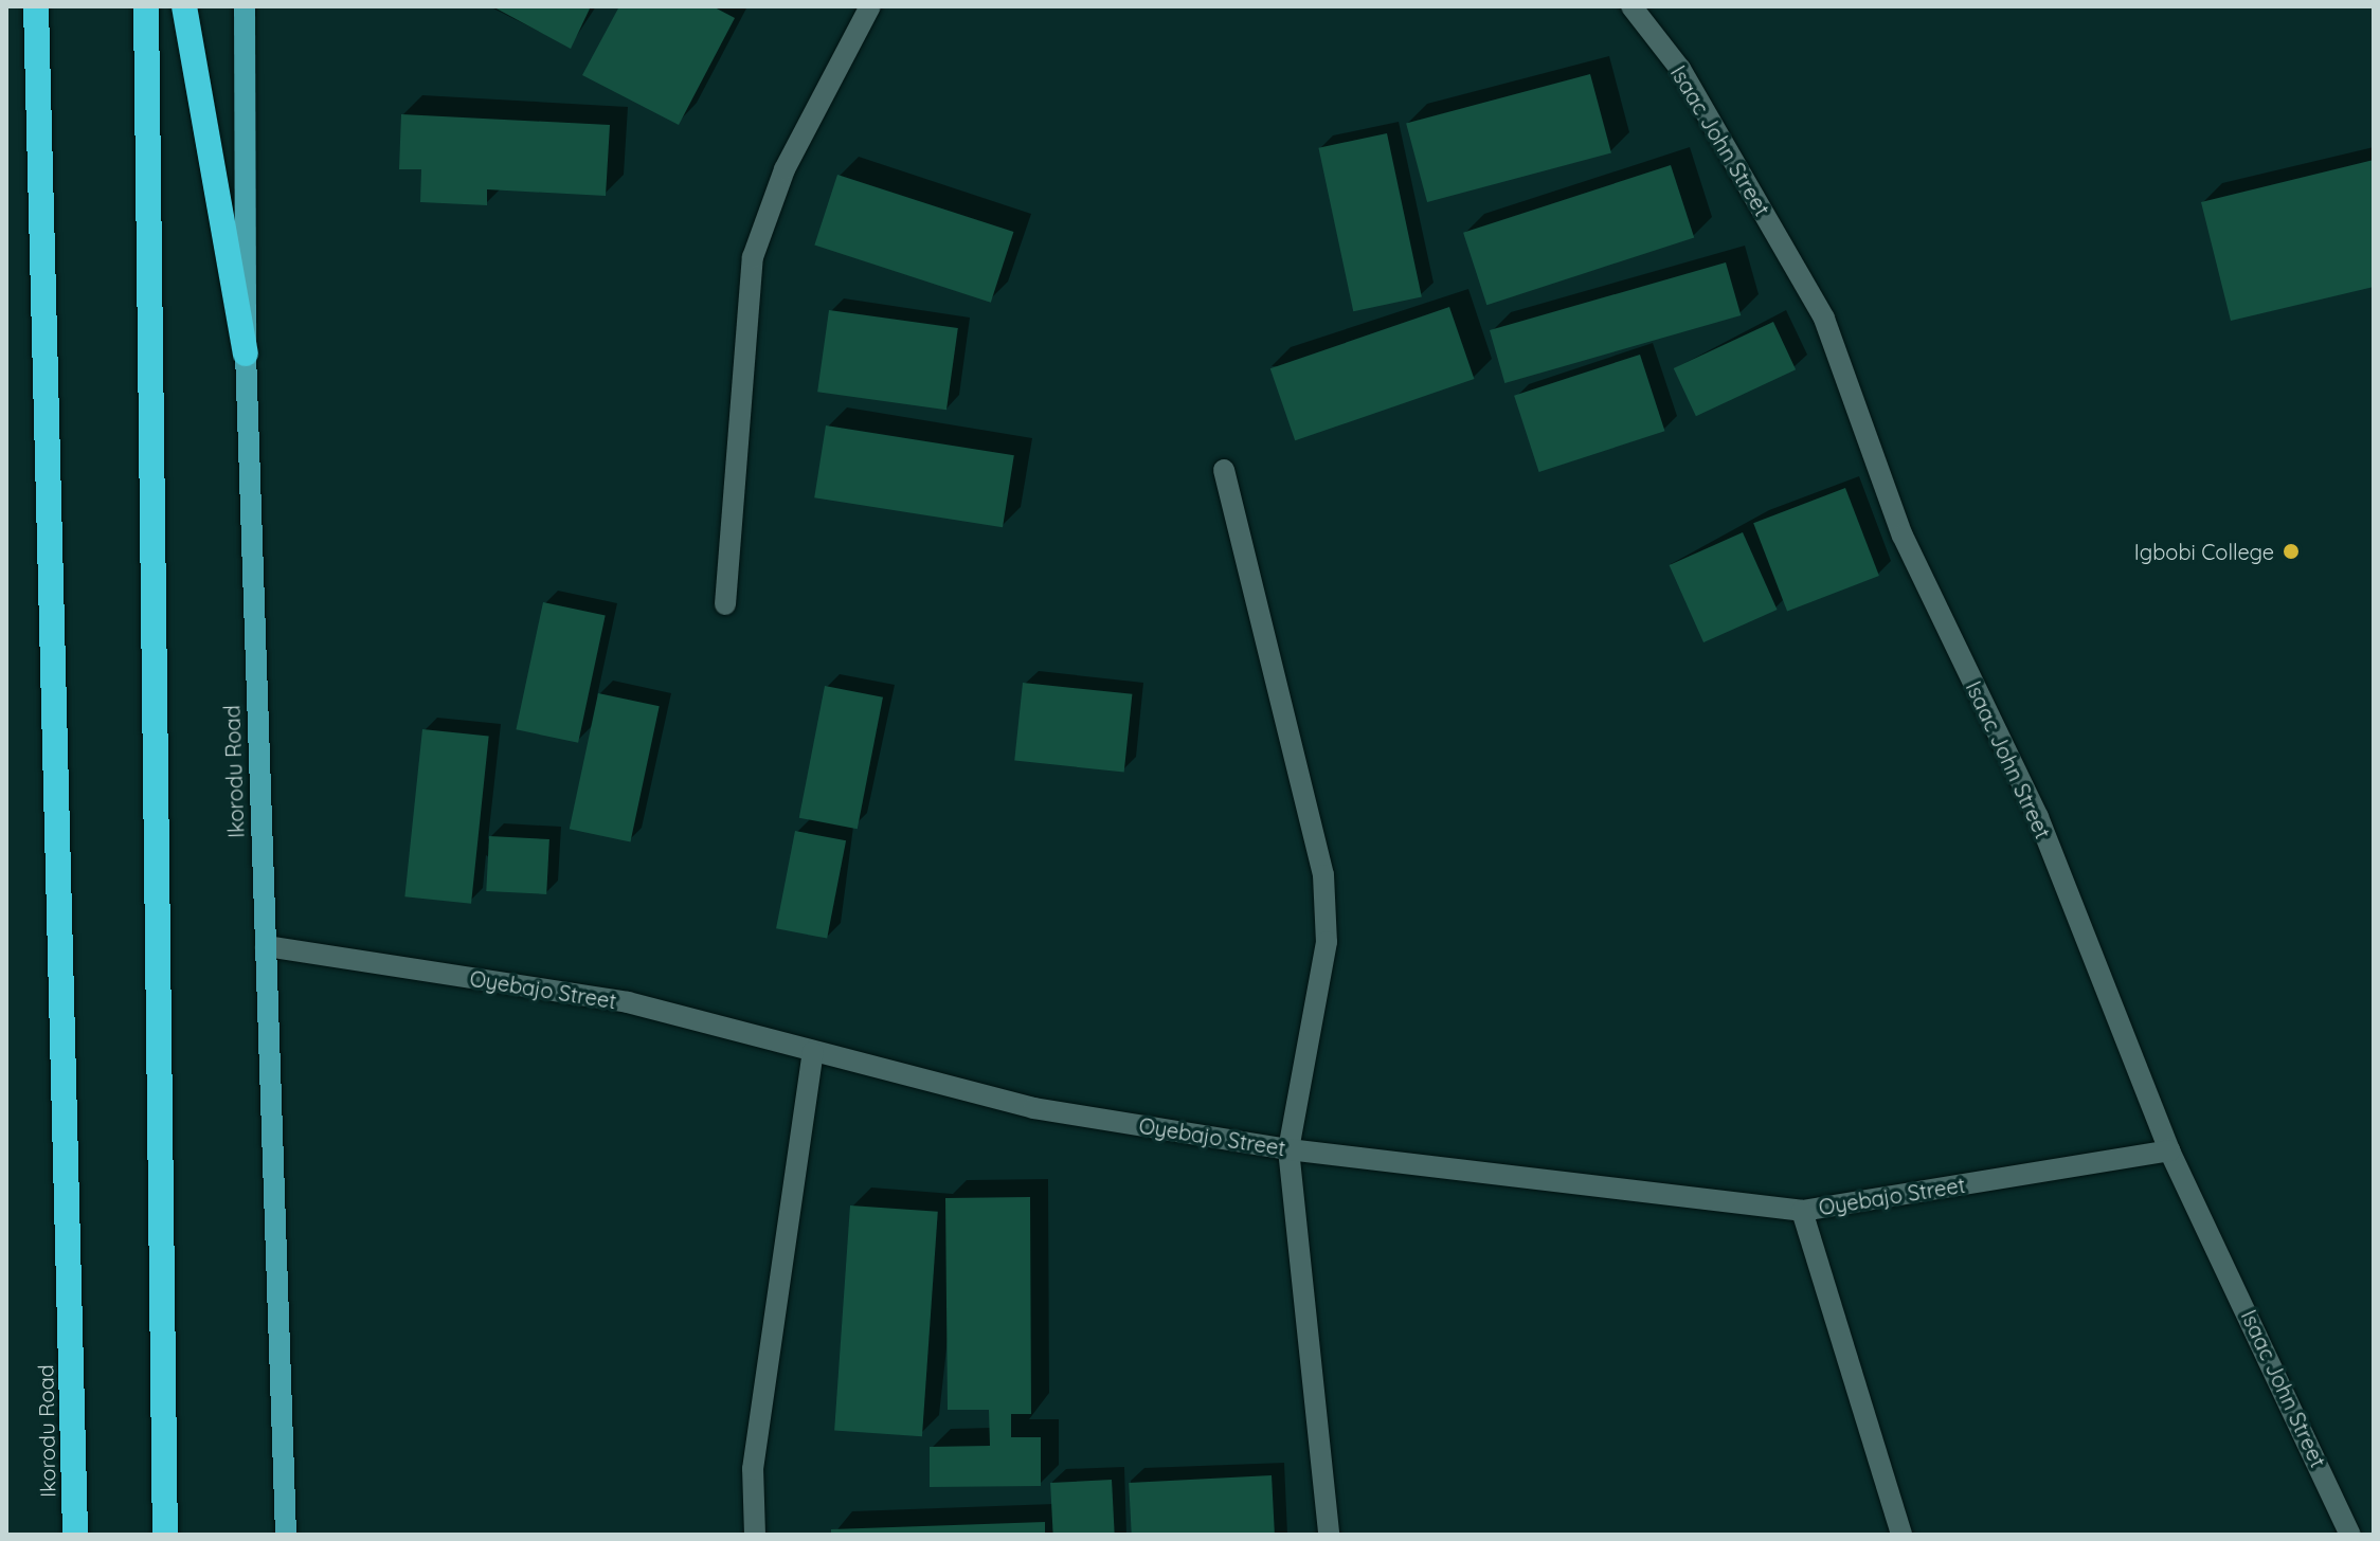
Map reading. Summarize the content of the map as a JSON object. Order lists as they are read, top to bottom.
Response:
{
  "streets": {
    "highway": ["Ikorodu Road"],
    "street": ["Isaac John Street", "Oyebajo Street"]
  },
  "crossings": [
    ["Isaac John Street", "Oyebajo Street"],
    ["Ikorodu Road", "Oyebajo Street"]
  ],
  "places": ["Igbobi College"]
}
